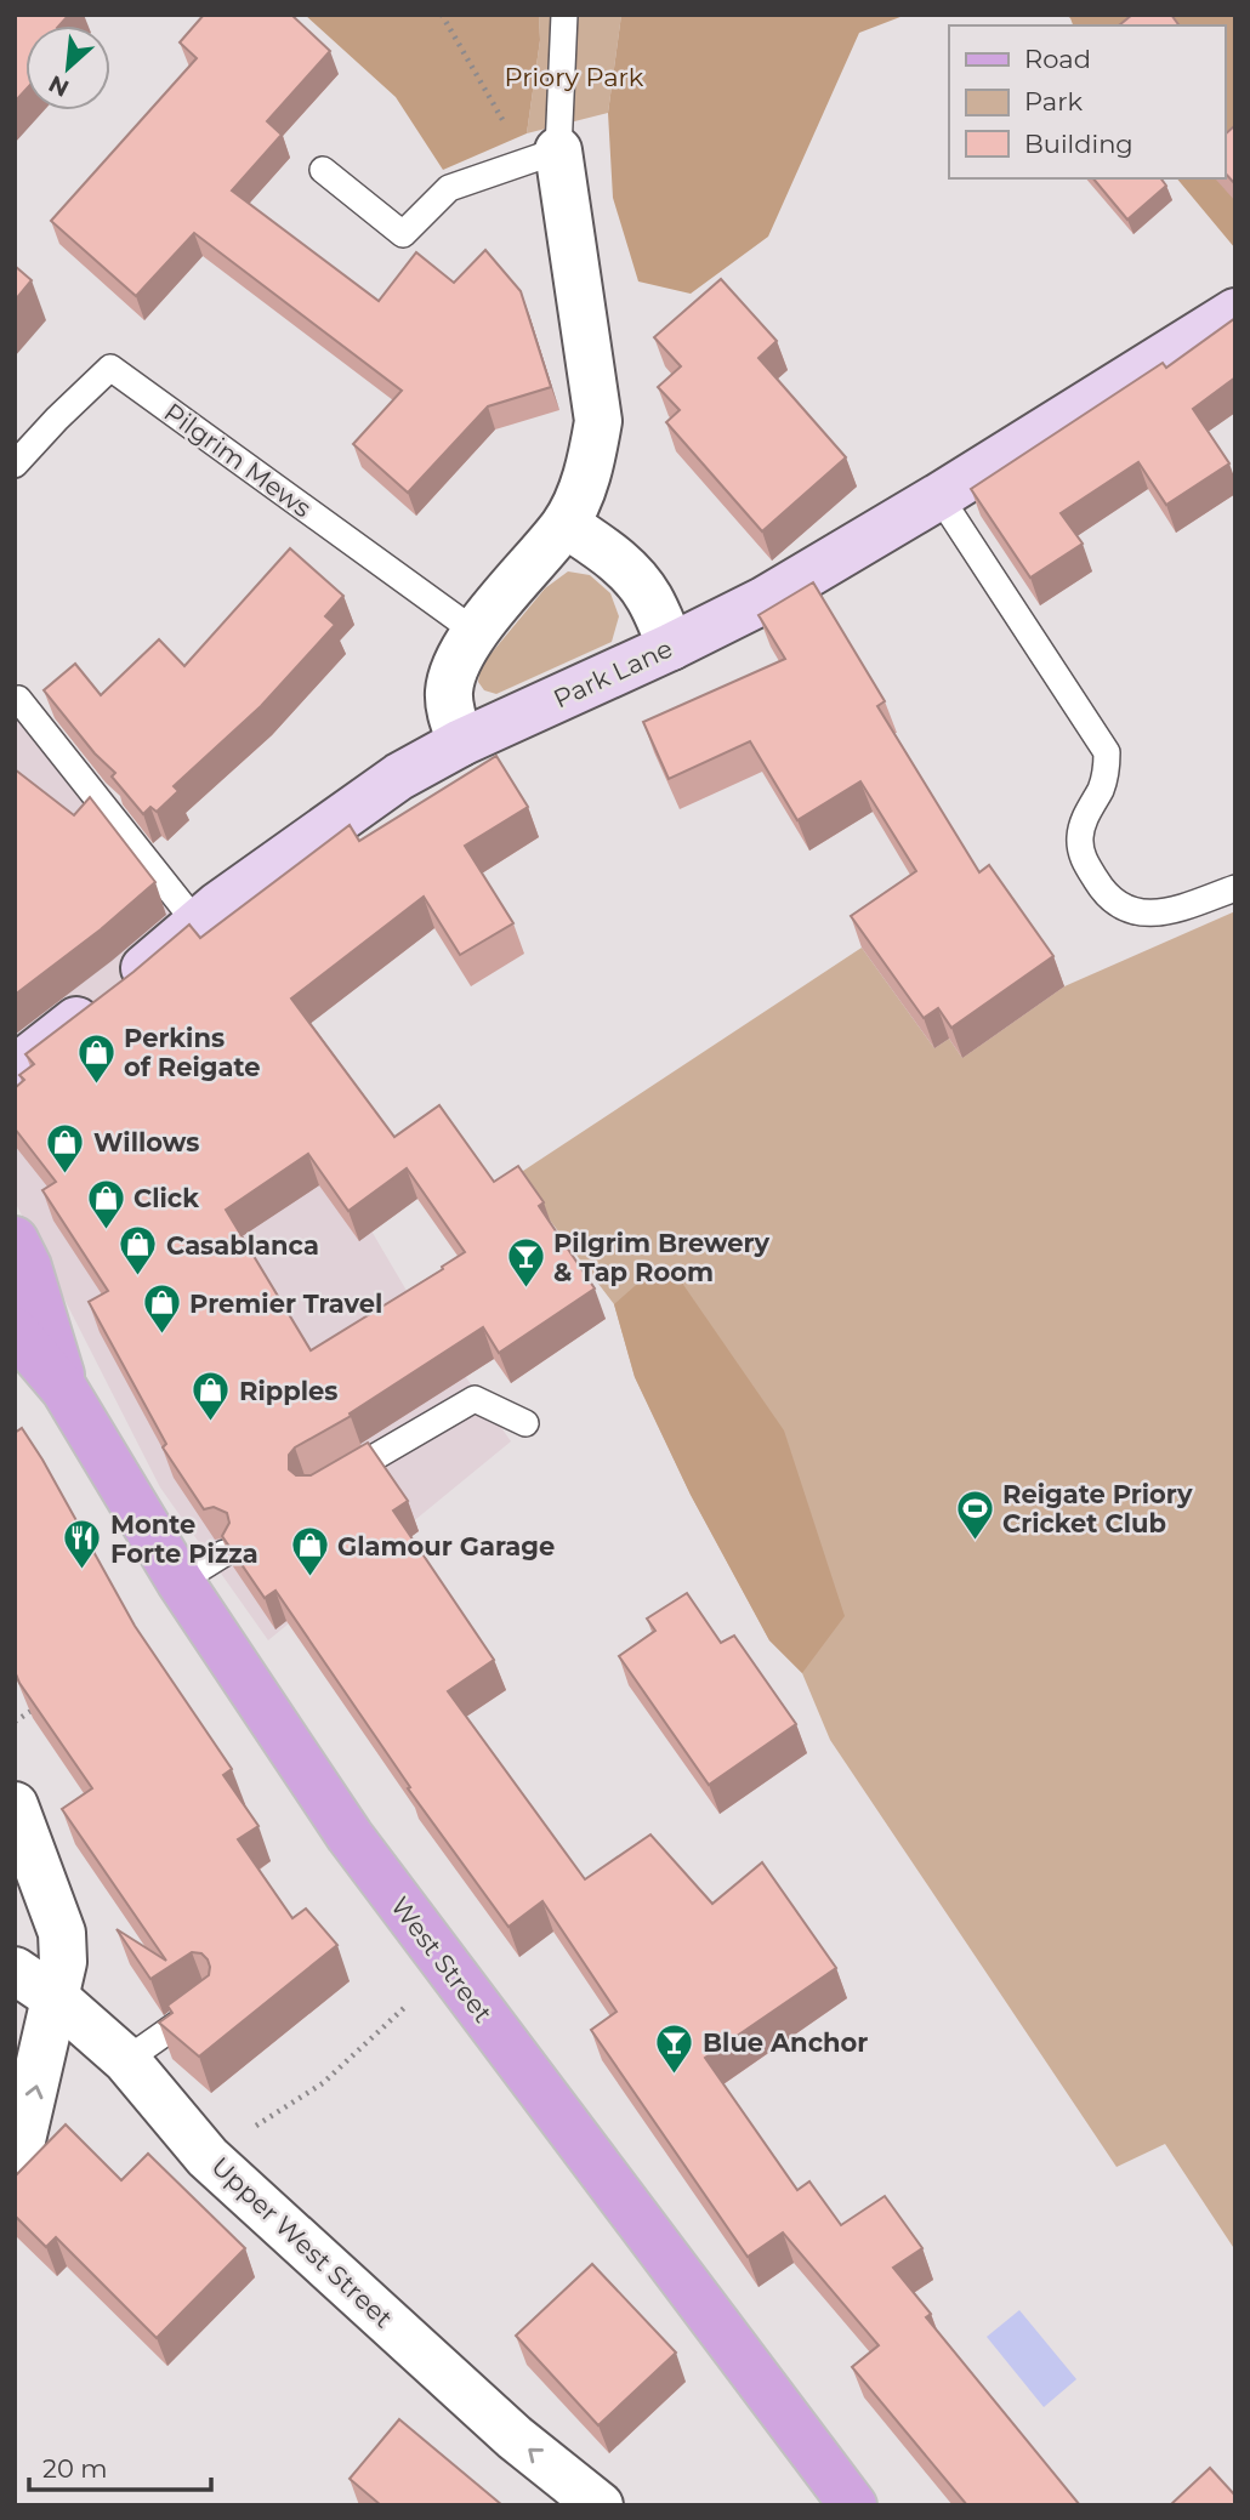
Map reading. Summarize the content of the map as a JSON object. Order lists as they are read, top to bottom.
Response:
{
  "streets": {
    "main road": ["West Street"],
    "street": ["Park Lane", "Upper West Street"],
    "lane": ["Pilgrim Mews"]
  },
  "one_way": ["Upper West Street"],
  "parks": ["Priory Park"],
  "places": {
    "shop": [
      "Perkins of Reigate",
      "Willows",
      "Click",
      "Casablanca",
      "Premier Travel",
      "Ripples",
      "Glamour Garage"
    ],
    "bar": ["Pilgrim Brewery & Tap Room", "Blue Anchor"],
    "sports": ["Reigate Priory Cricket Club"],
    "restaurant": ["Monte Forte Pizza"]
  },
  "legend": ["Road", "Park", "Building"],
  "scale_bar": "20 m",
  "north": "bottom left"
}
